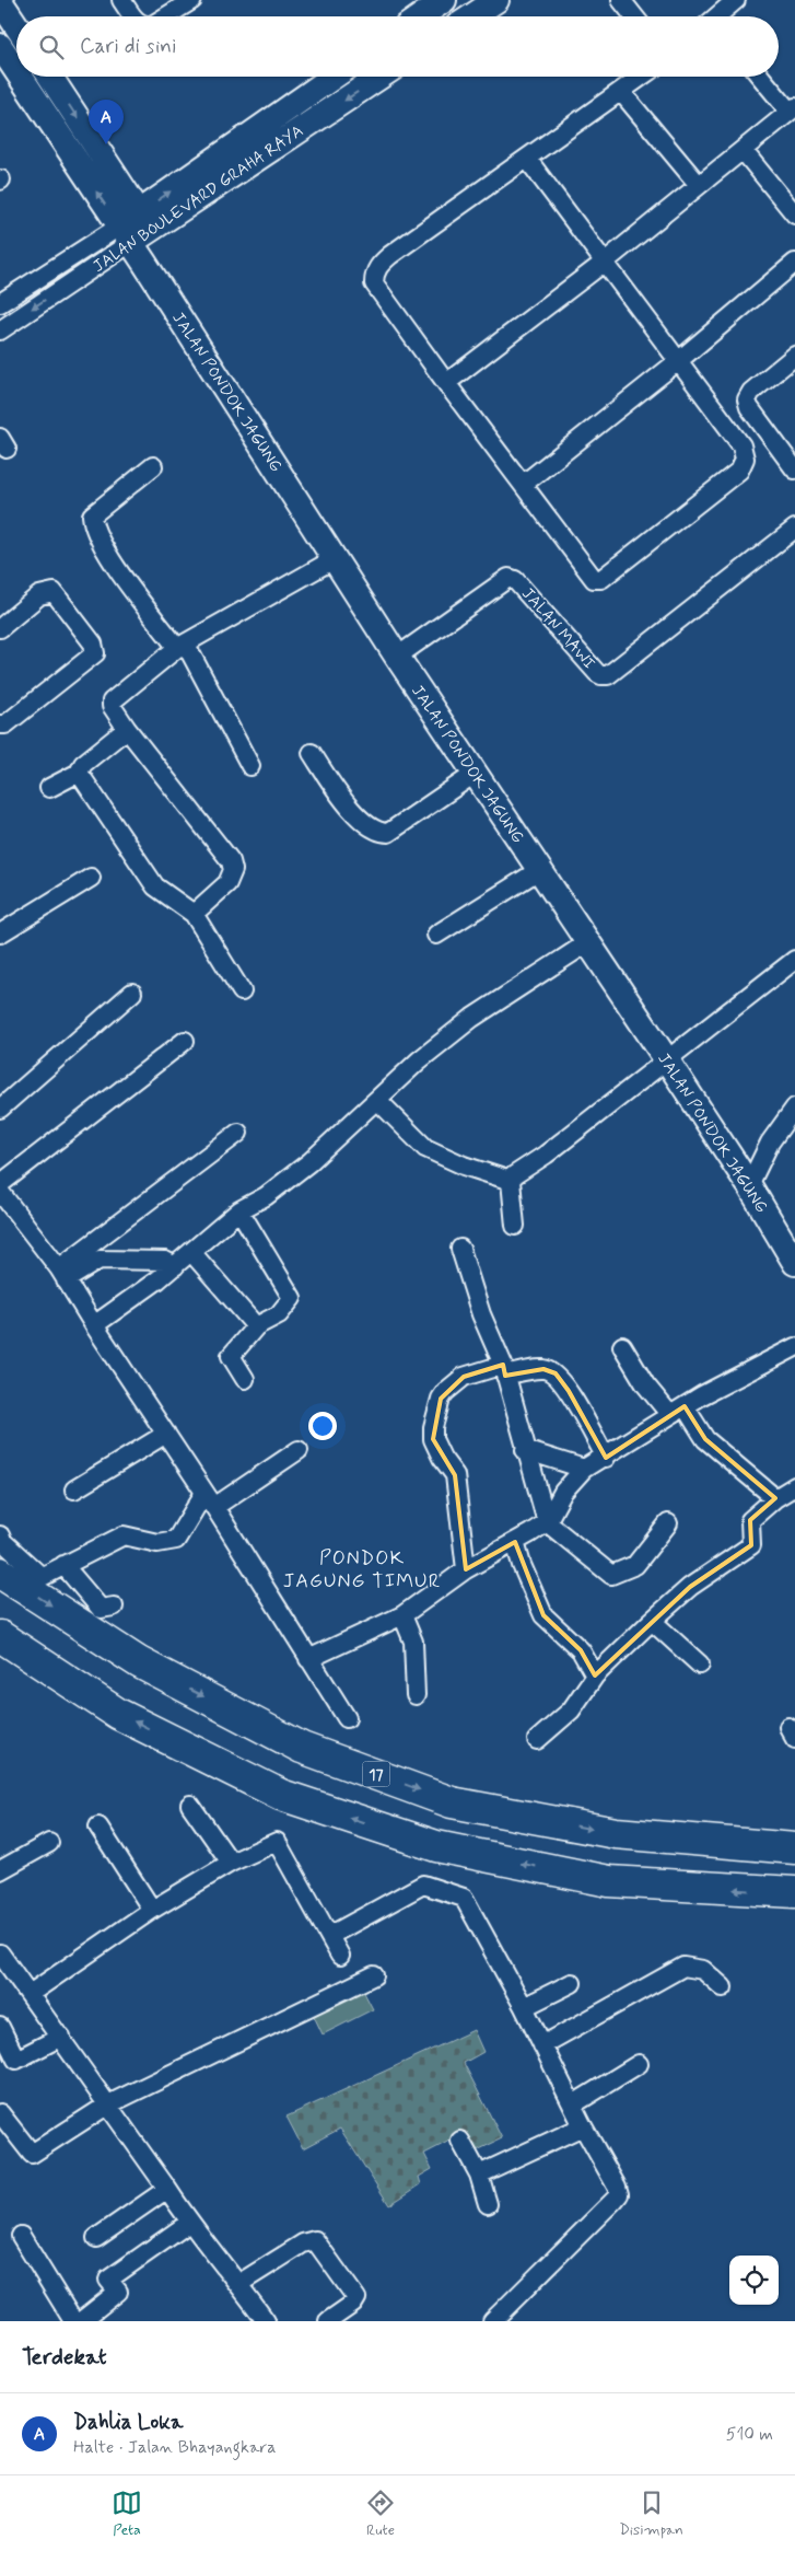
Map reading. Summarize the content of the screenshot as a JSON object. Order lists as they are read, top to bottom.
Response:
{
  "streets": {
    "highway": ["17"],
    "street": ["JALAN BOULEVARD GRAHA RAYA", "JALAN PONDOK JAGUNG", "JALAN MAWI"]
  },
  "crossings": [
    ["JALAN BOULEVARD GRAHA RAYA", "JALAN PONDOK JAGUNG"],
    ["JALAN PONDOK JAGUNG", "JALAN MAWI"]
  ],
  "districts": ["PONDOK JAGUNG TIMUR"],
  "page": {
    "search": "Cari di sini",
    "pins": "A",
    "heading": "Terdekat",
    "list": [
      {
        "mark": "A",
        "name": "Dahlia Loka",
        "note": "Halte · Jalan Bhayangkara",
        "value": "510 m"
      }
    ],
    "nav": ["Peta", "Rute", "Disimpan"]
  }
}
